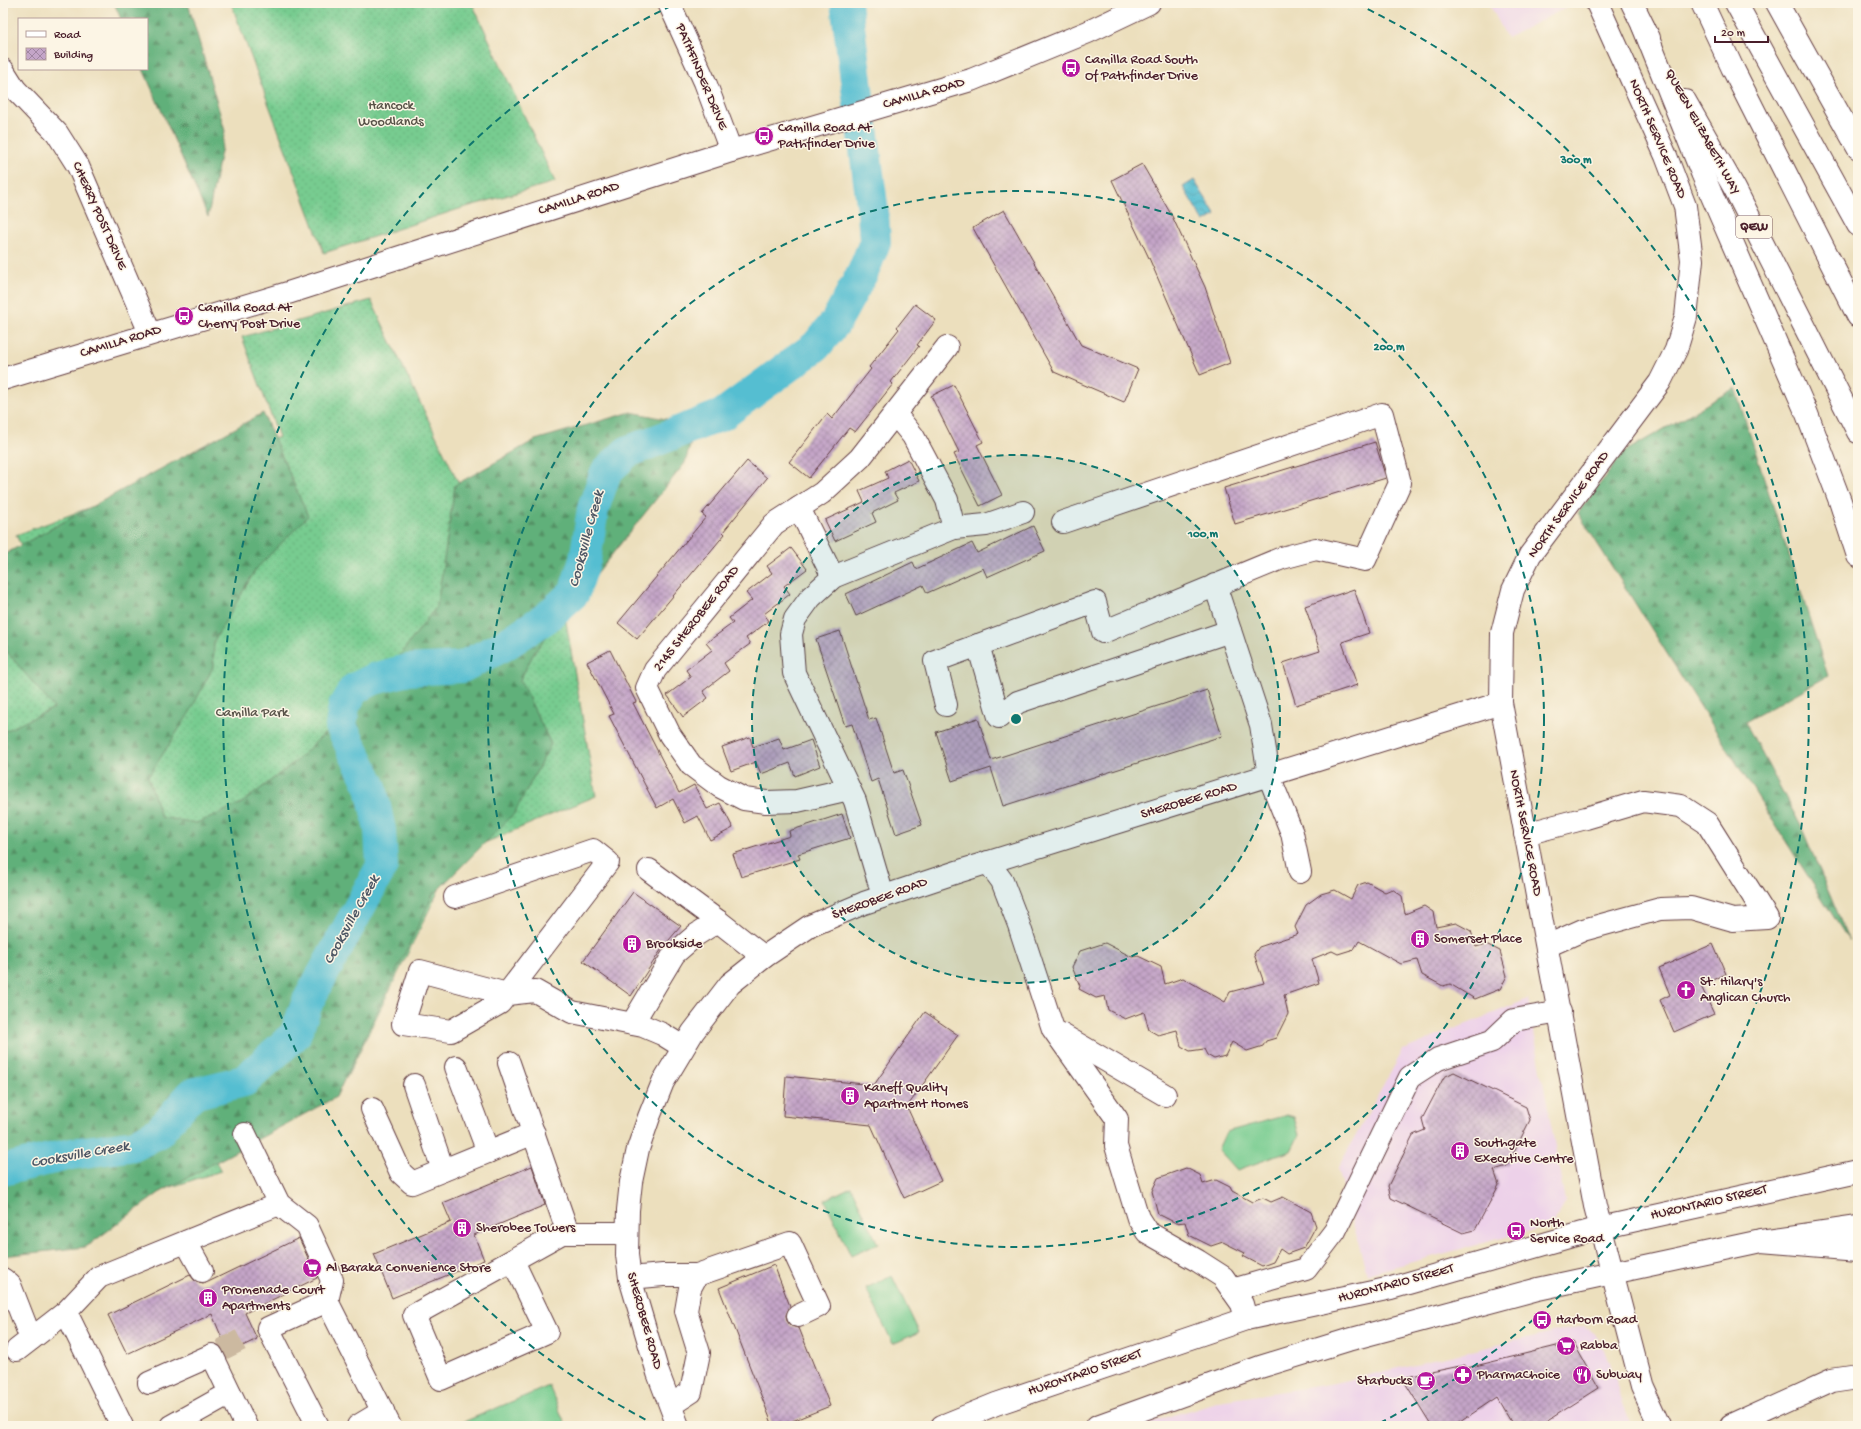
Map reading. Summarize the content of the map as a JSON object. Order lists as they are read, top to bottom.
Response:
{
  "streets": {
    "main road": [
      "PATHFINDER DRIVE",
      "CAMILLA ROAD",
      "QUEEN ELIZABETH WAY",
      "NORTH SERVICE ROAD",
      "CHERRY POST DRIVE",
      "QEW",
      "2145 SHEROBEE ROAD",
      "SHEROBEE ROAD",
      "HURONTARIO STREET"
    ]
  },
  "crossings": [
    ["PATHFINDER DRIVE", "CAMILLA ROAD"],
    ["CAMILLA ROAD", "CHERRY POST DRIVE"],
    ["NORTH SERVICE ROAD", "SHEROBEE ROAD"],
    ["NORTH SERVICE ROAD", "HURONTARIO STREET"]
  ],
  "water": ["Cooksville Creek"],
  "parks": ["Hancock Woodlands", "Camilla Park"],
  "places": {
    "bus stop": [
      "Camilla Road South Of Pathfinder Drive",
      "Camilla Road At Pathfinder Drive",
      "Camilla Road At Cherry Post Drive",
      "North Service Road",
      "Harborn Road"
    ],
    "building": [
      "Somerset Place",
      "Brookside",
      "Kaneff Quality Apartment Homes",
      "Southgate Executive Centre",
      "Sherobee Towers",
      "Promenade Court Apartments"
    ],
    "church": ["St. Hilary's Anglican Church"],
    "supermarket": ["Al Baraka Convenience Store", "Rabba"],
    "pharmacy": ["PharmaChoice"],
    "restaurant": ["Subway"],
    "cafe": ["Starbucks"]
  },
  "legend": ["Road", "Building"],
  "scale_bar": "20 m",
  "rings": ["300 m", "200 m", "100 m"]
}
